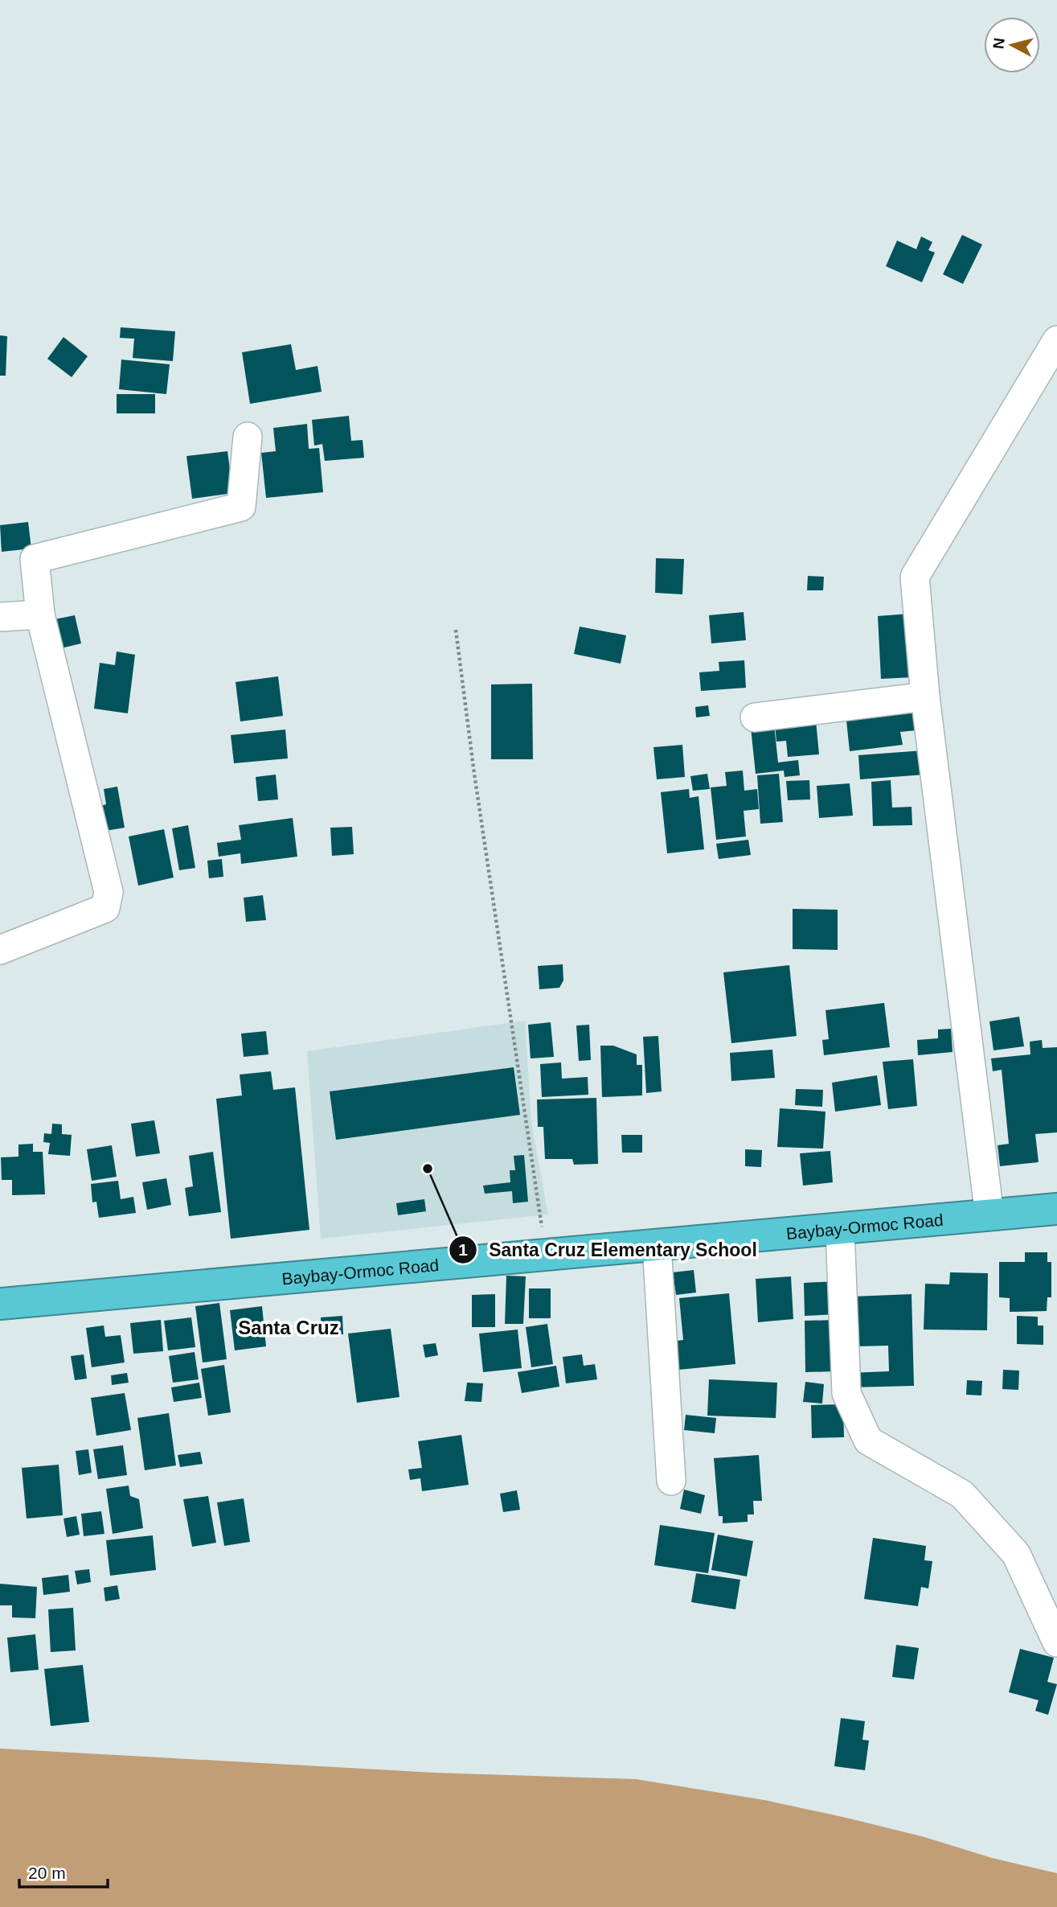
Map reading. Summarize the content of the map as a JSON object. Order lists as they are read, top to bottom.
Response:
{
  "streets": {
    "highway": ["Baybay-Ormoc Road"]
  },
  "districts": ["Santa Cruz"],
  "places": ["Santa Cruz Elementary School"],
  "scale_bar": "20 m",
  "north": "left"
}
